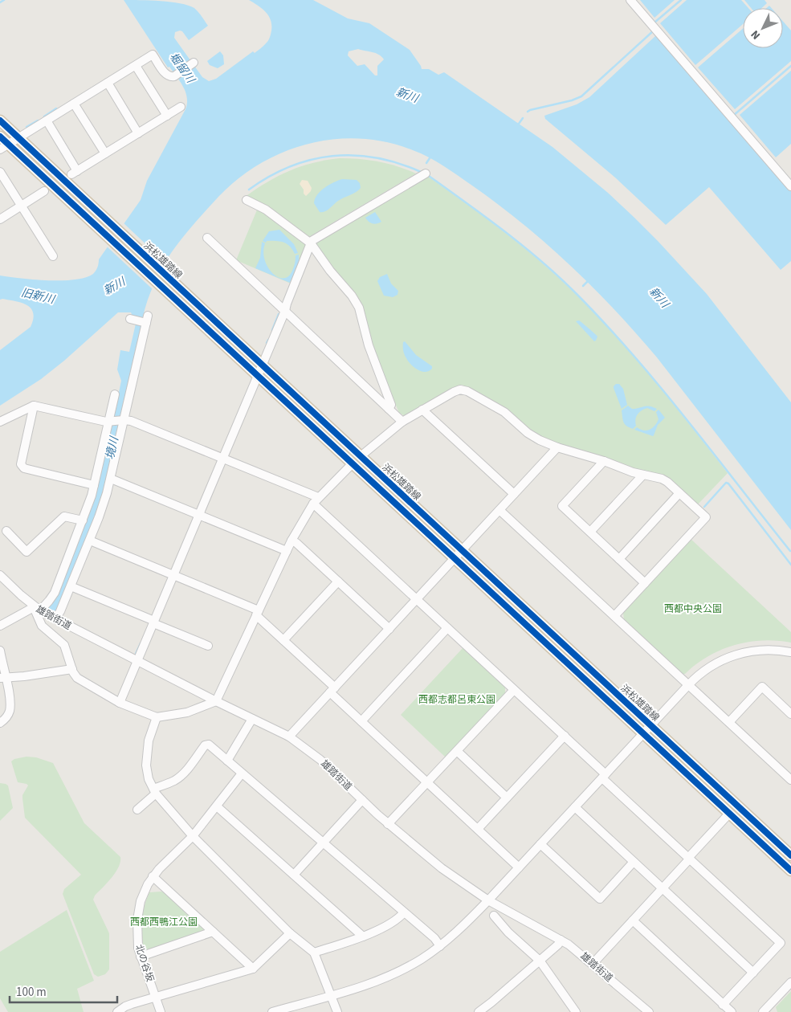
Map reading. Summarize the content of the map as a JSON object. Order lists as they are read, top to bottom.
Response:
{
  "streets": {
    "main road": ["浜松雄踏線"],
    "street": ["雄踏街道", "北の谷坂"]
  },
  "water": [
    "堀留川",
    "新川",
    "旧新川",
    "境川"
  ],
  "parks": ["西都中央公園", "西都志都呂東公園", "西都西鴨江公園"],
  "scale_bar": "100 m",
  "north": "bottom left"
}
